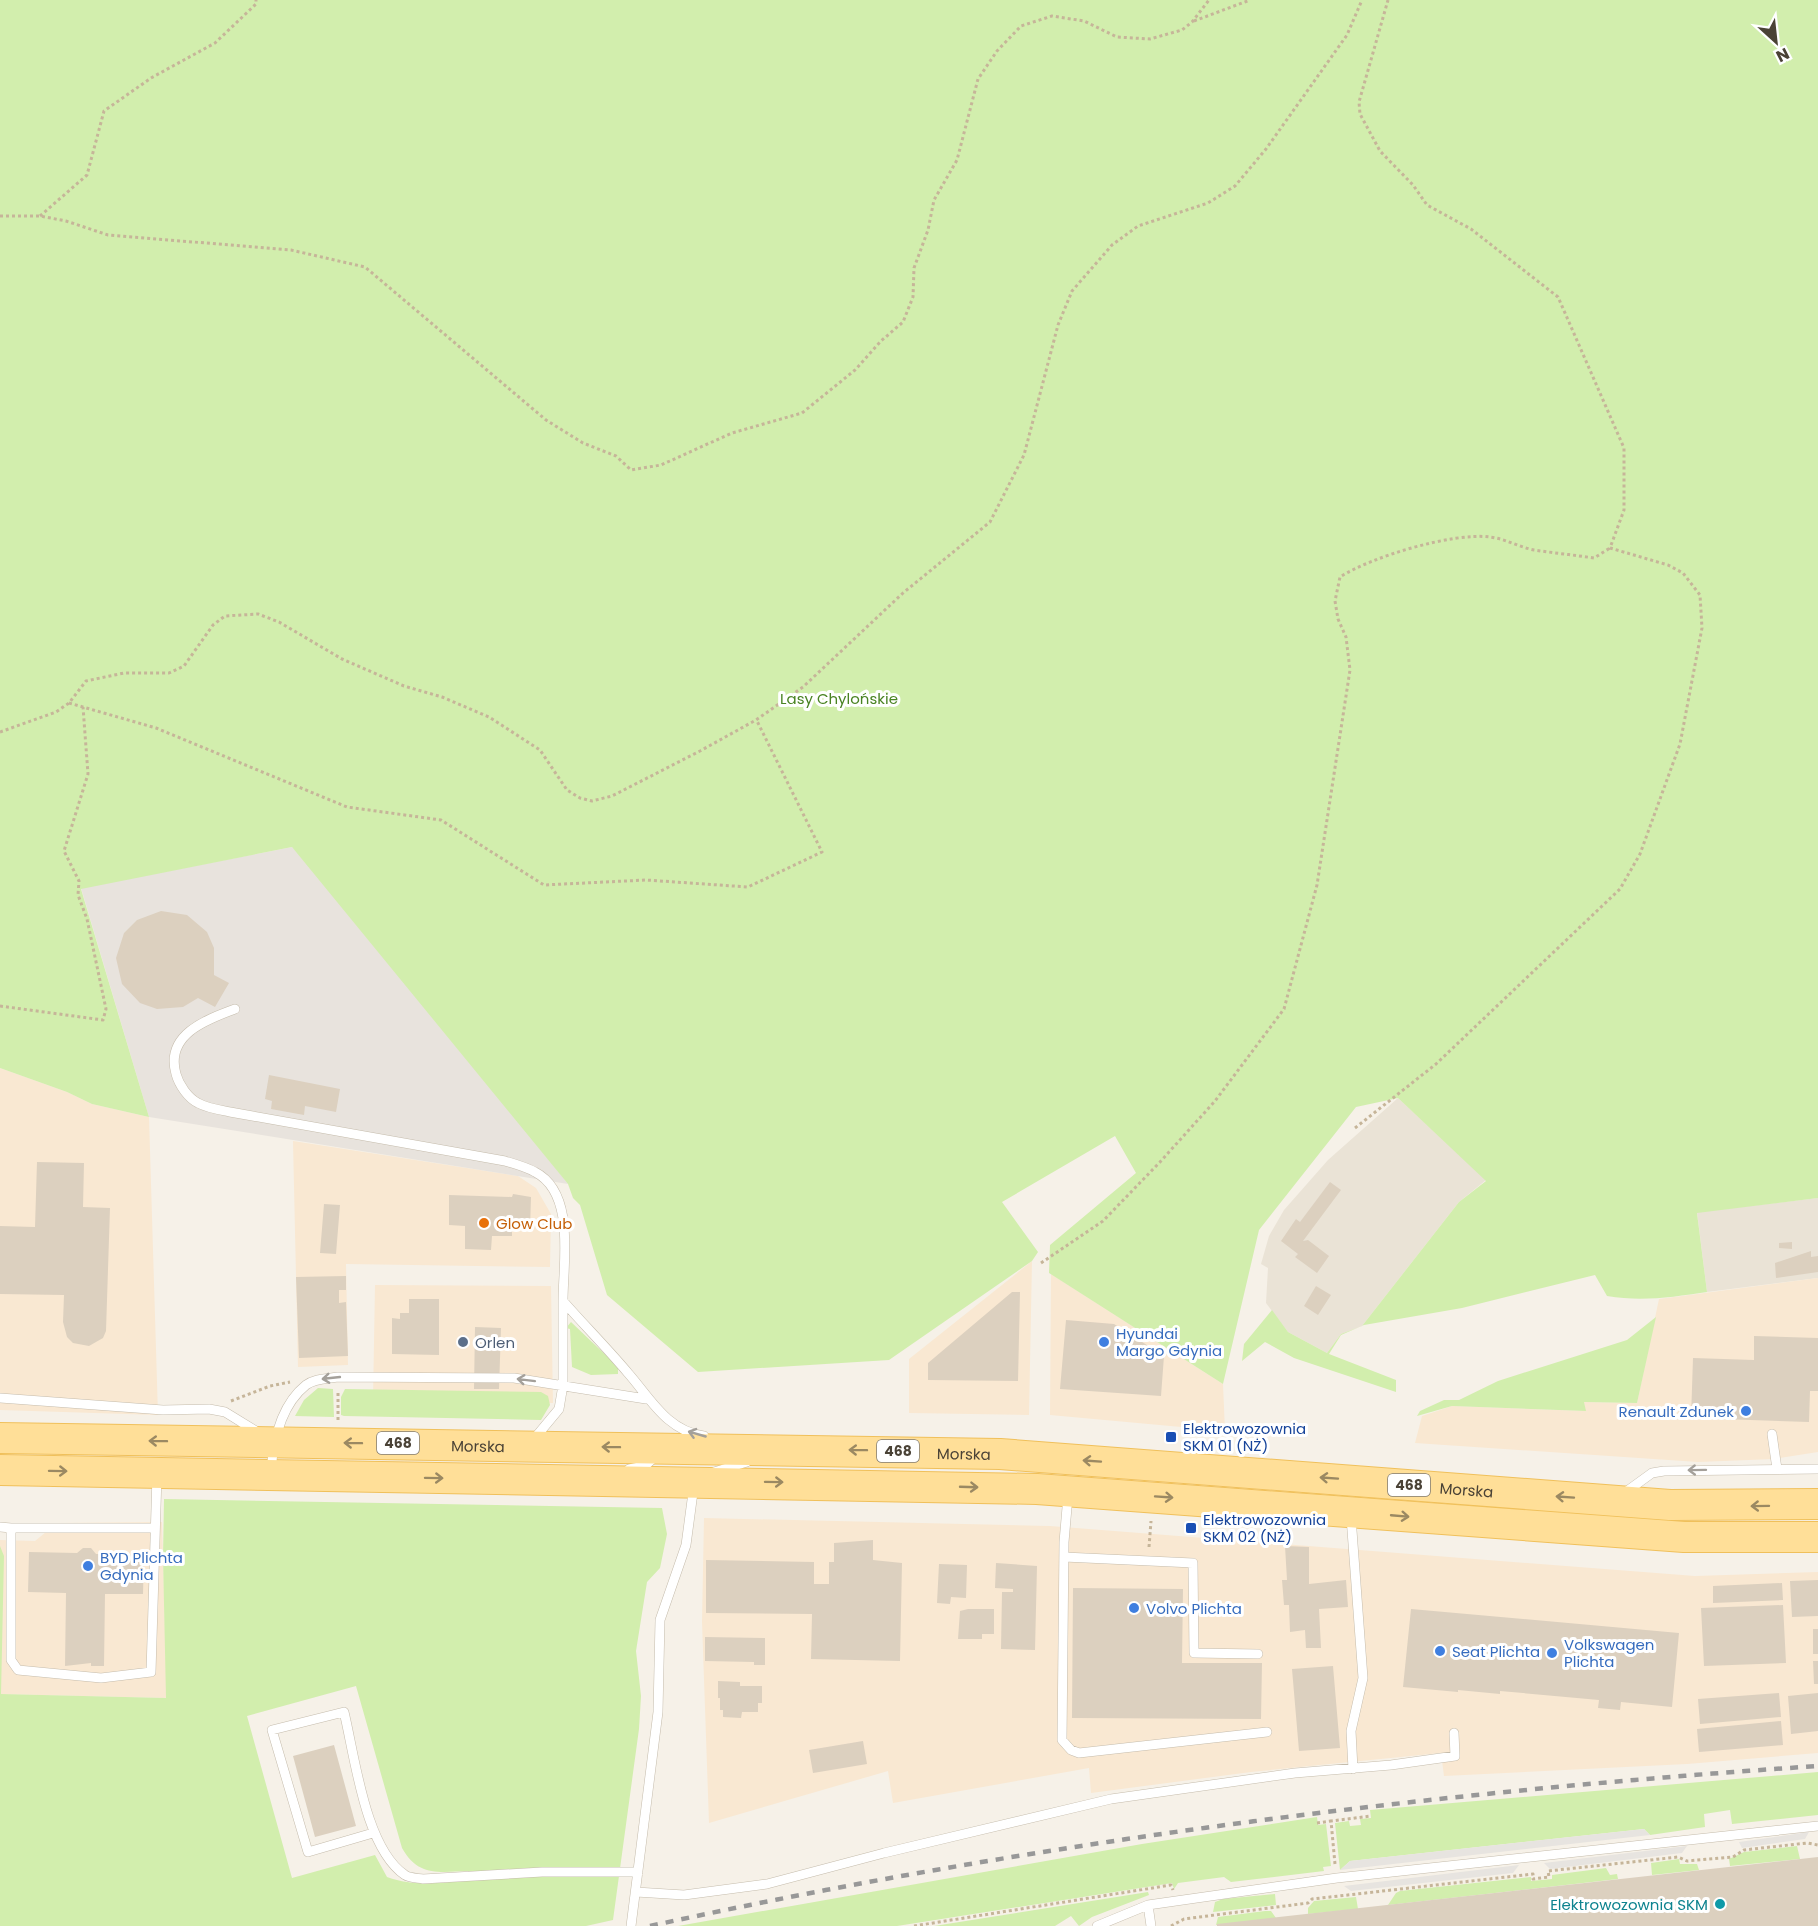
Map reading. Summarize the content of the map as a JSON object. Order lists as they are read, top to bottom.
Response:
{
  "streets": {
    "main road": ["468", "Morska"]
  },
  "parks": ["Lasy Chylońskie"],
  "places": {
    "other": [
      "Glow Club",
      "Orlen",
      "Hyundai Margo Gdynia",
      "Renault Zdunek",
      "BYD Plichta Gdynia",
      "Volvo Plichta",
      "Seat Plichta",
      "Volkswagen Plichta",
      "Elektrowozownia SKM"
    ],
    "transit": ["Elektrowozownia SKM 01 (NŻ)", "Elektrowozownia SKM 02 (NŻ)"]
  },
  "north": "bottom right"
}
